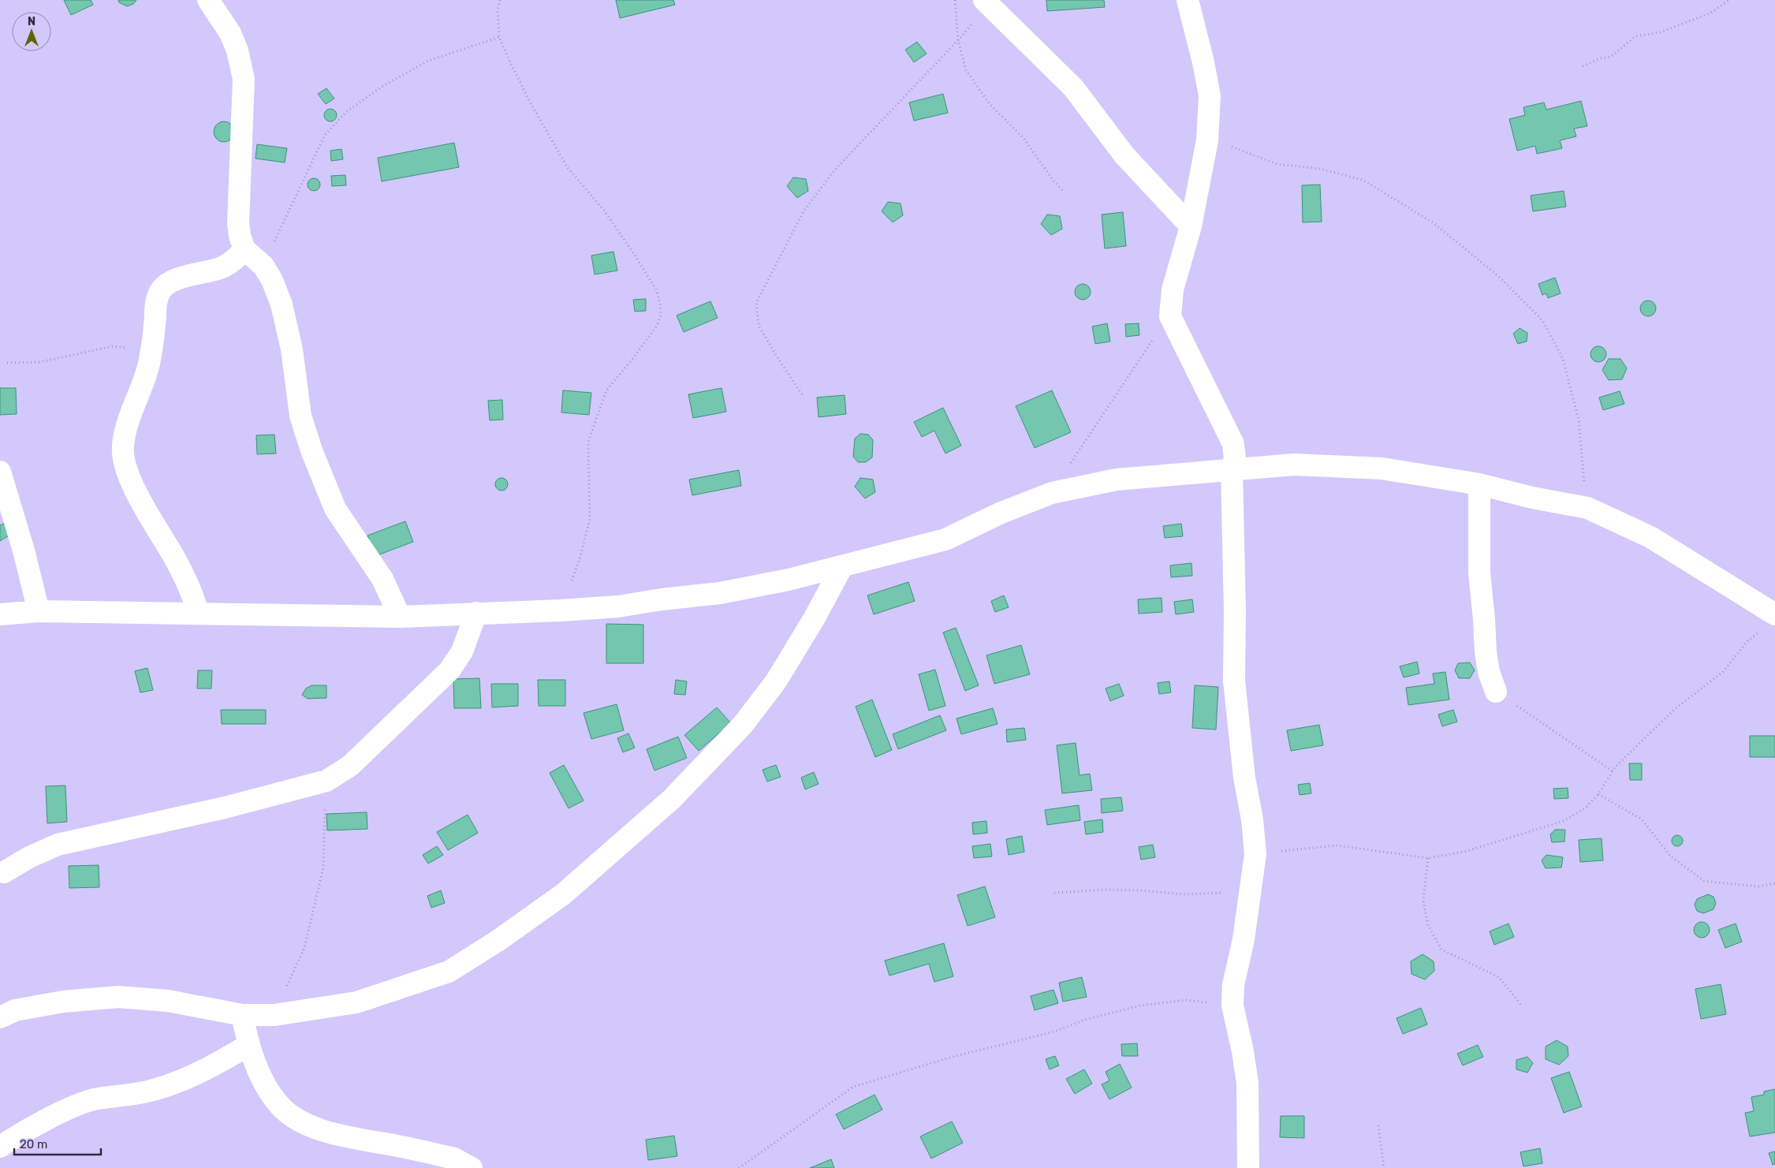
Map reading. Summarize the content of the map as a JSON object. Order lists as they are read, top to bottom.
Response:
{
  "scale_bar": "20 m",
  "north": "top"
}
